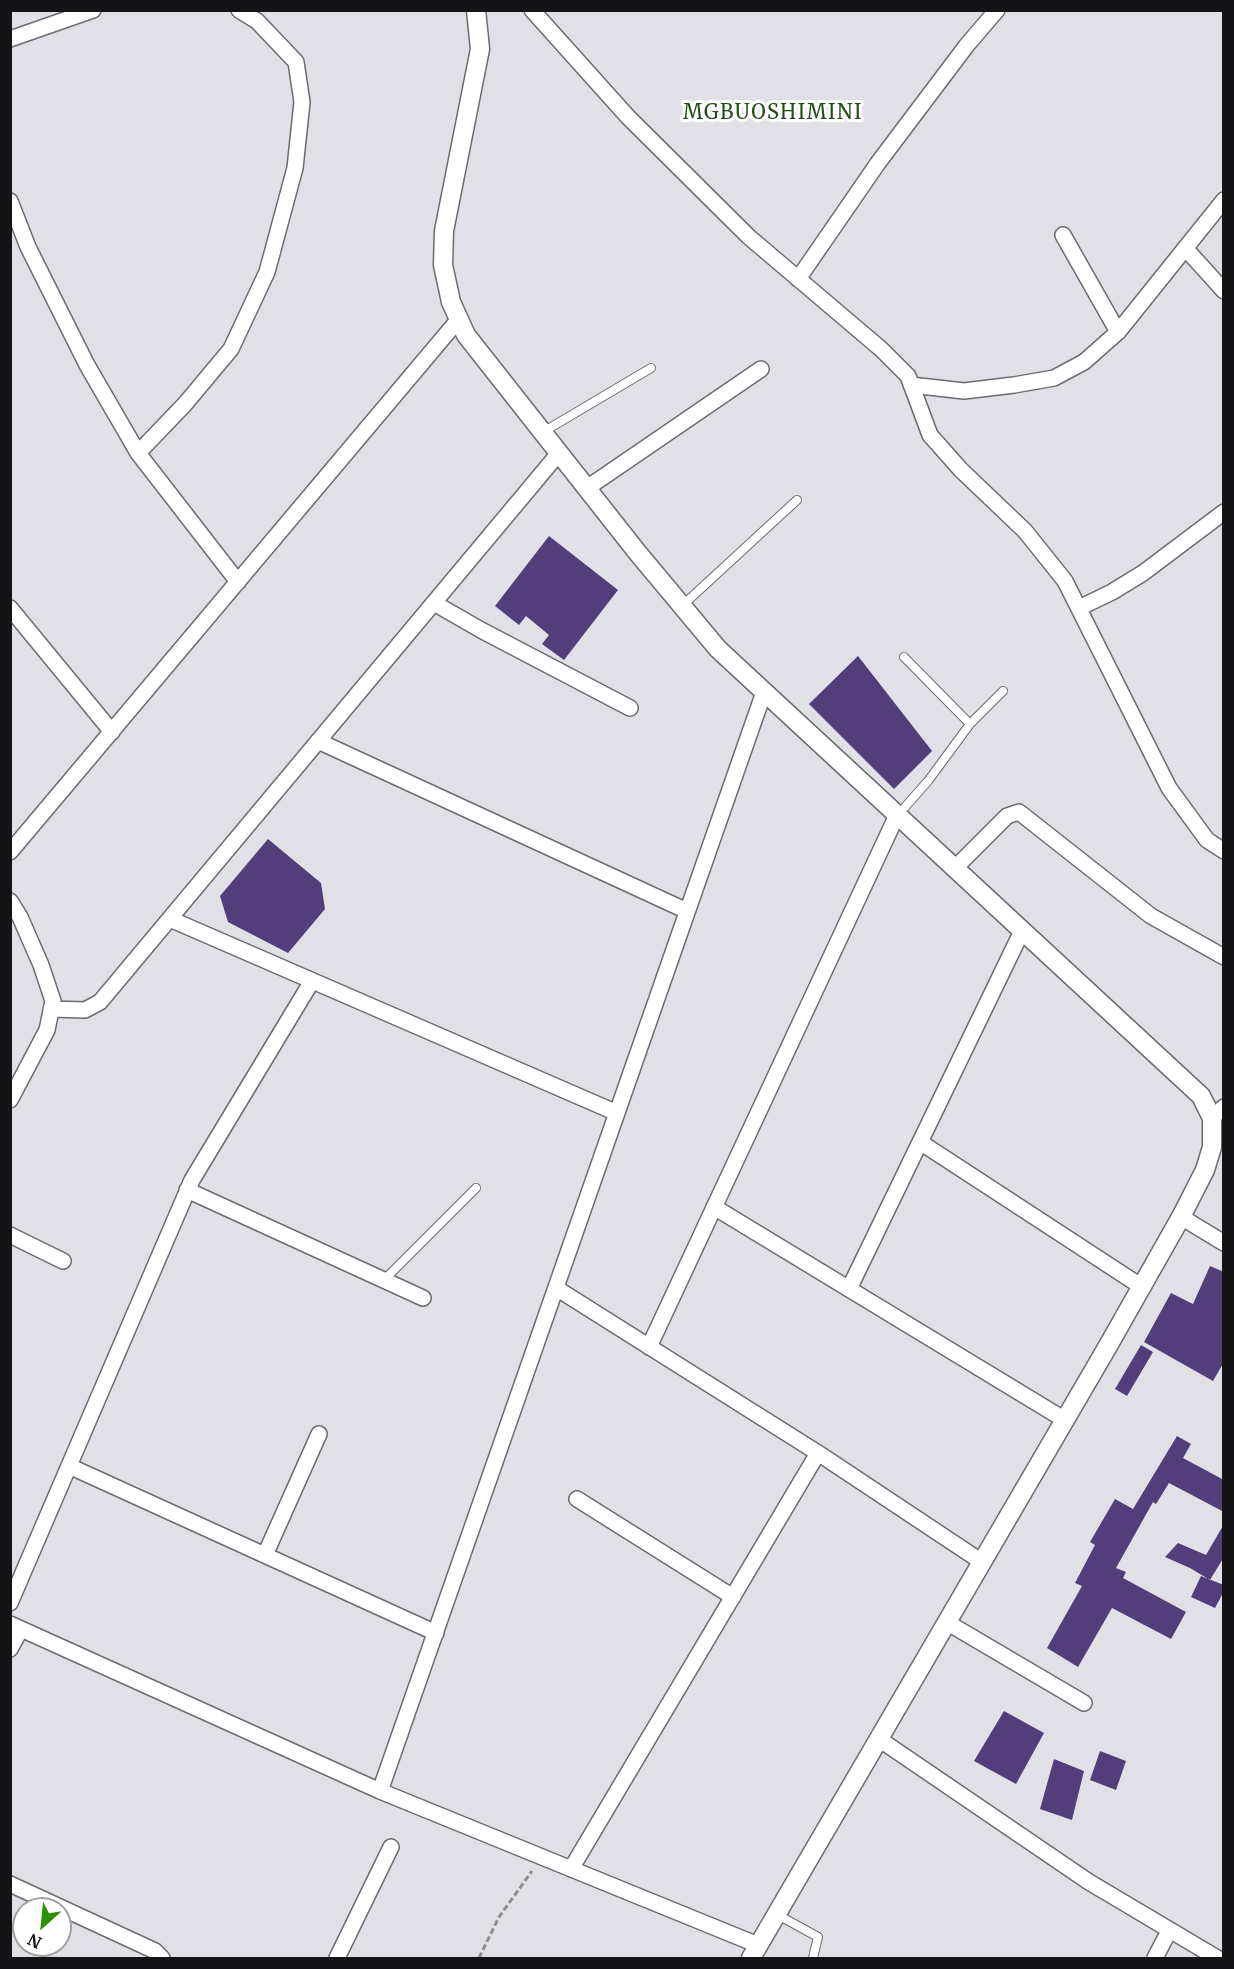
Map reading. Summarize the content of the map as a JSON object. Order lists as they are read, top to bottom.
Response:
{
  "districts": ["MGBUOSHIMINI"],
  "north": "bottom left"
}
